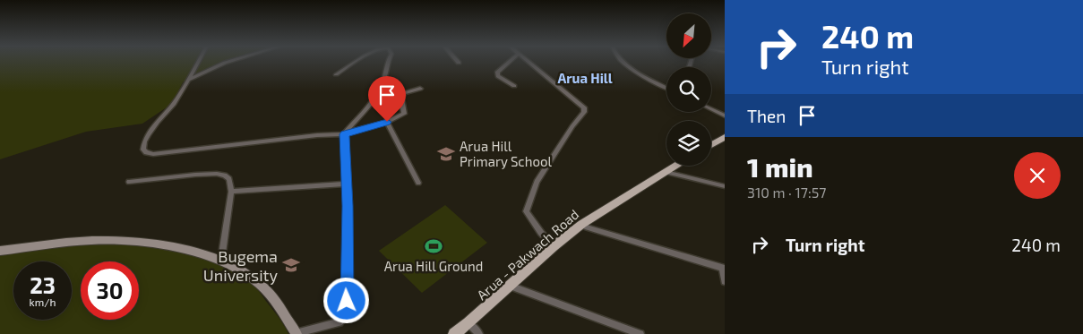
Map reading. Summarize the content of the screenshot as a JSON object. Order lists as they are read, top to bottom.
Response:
{
  "streets": {
    "main road": ["Arua - Pakwach Road"]
  },
  "districts": ["Arua Hill"],
  "places": {
    "school or university": ["Arua Hill Primary School", "Bugema University"],
    "sports": ["Arua Hill Ground"]
  },
  "north": "bottom left",
  "page": {
    "turn": ["240 m", "Turn right"],
    "then": "Then",
    "heading": ["1 min", "310 m · 17:57"],
    "list": [
      {
        "name": "Turn right",
        "value": "240 m"
      }
    ],
    "speed": "23 km/h",
    "limit": "30"
  }
}
